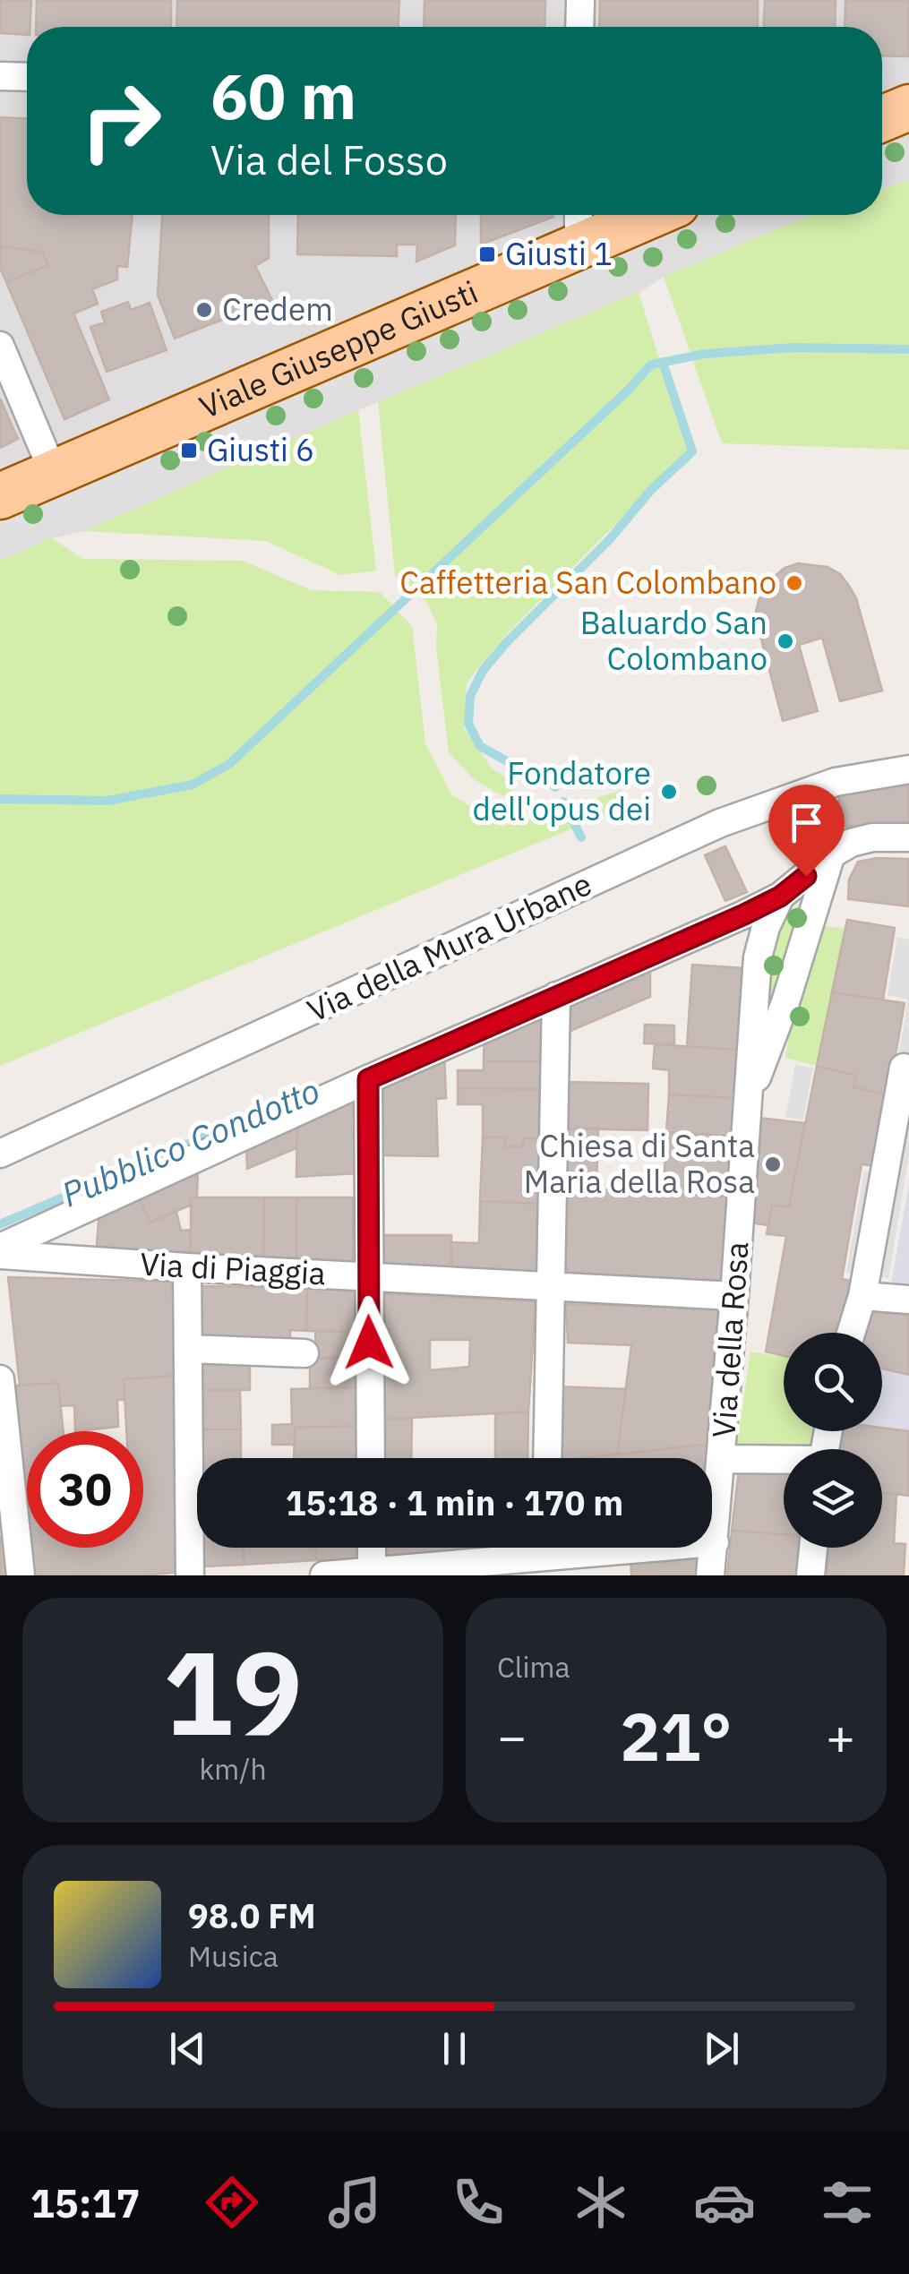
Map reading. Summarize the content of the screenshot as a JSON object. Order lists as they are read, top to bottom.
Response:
{
  "streets": {
    "main road": ["Viale Giuseppe Giusti"],
    "street": ["Via della Mura Urbane", "Via di Piaggia", "Via della Rosa"]
  },
  "crossings": [
    ["Via di Piaggia", "Via della Rosa"]
  ],
  "water": ["Pubblico Condotto"],
  "places": {
    "transit": ["Giusti 1", "Giusti 6"],
    "other": [
      "Credem",
      "Caffetteria San Colombano",
      "Baluardo San Colombano",
      "Fondatore dell'opus dei",
      "Chiesa di Santa Maria della Rosa"
    ]
  },
  "page": {
    "turn": ["60 m", "Via del Fosso"],
    "limit": "30",
    "trip": "15:18 · 1 min · 170 m",
    "tile": [
      ["19", "km/h"],
      "Clima"
    ],
    "heat": ["−", "21°", "+"],
    "song": ["98.0 FM", "Musica"],
    "tabs": "15:17"
  }
}
